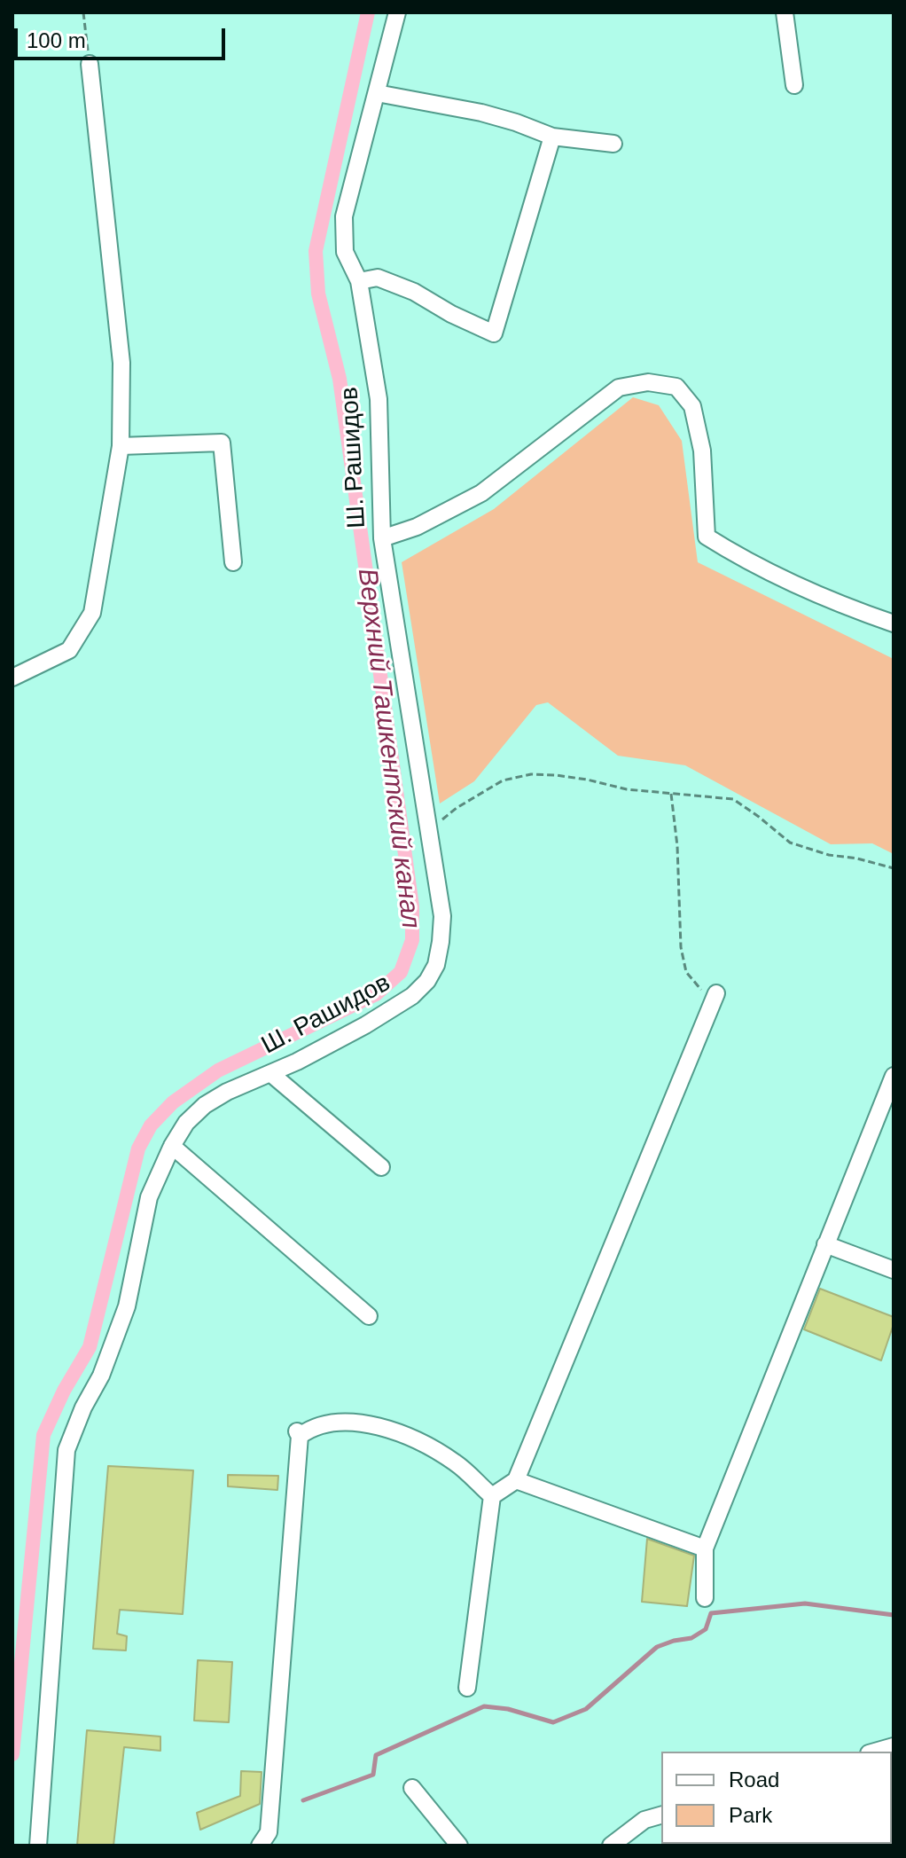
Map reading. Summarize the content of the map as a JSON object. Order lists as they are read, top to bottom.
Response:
{
  "streets": {
    "street": ["Ш. Рашидов"]
  },
  "water": ["Верхний Ташкентский канал"],
  "legend": ["Road", "Park"],
  "scale_bar": "100 m"
}
